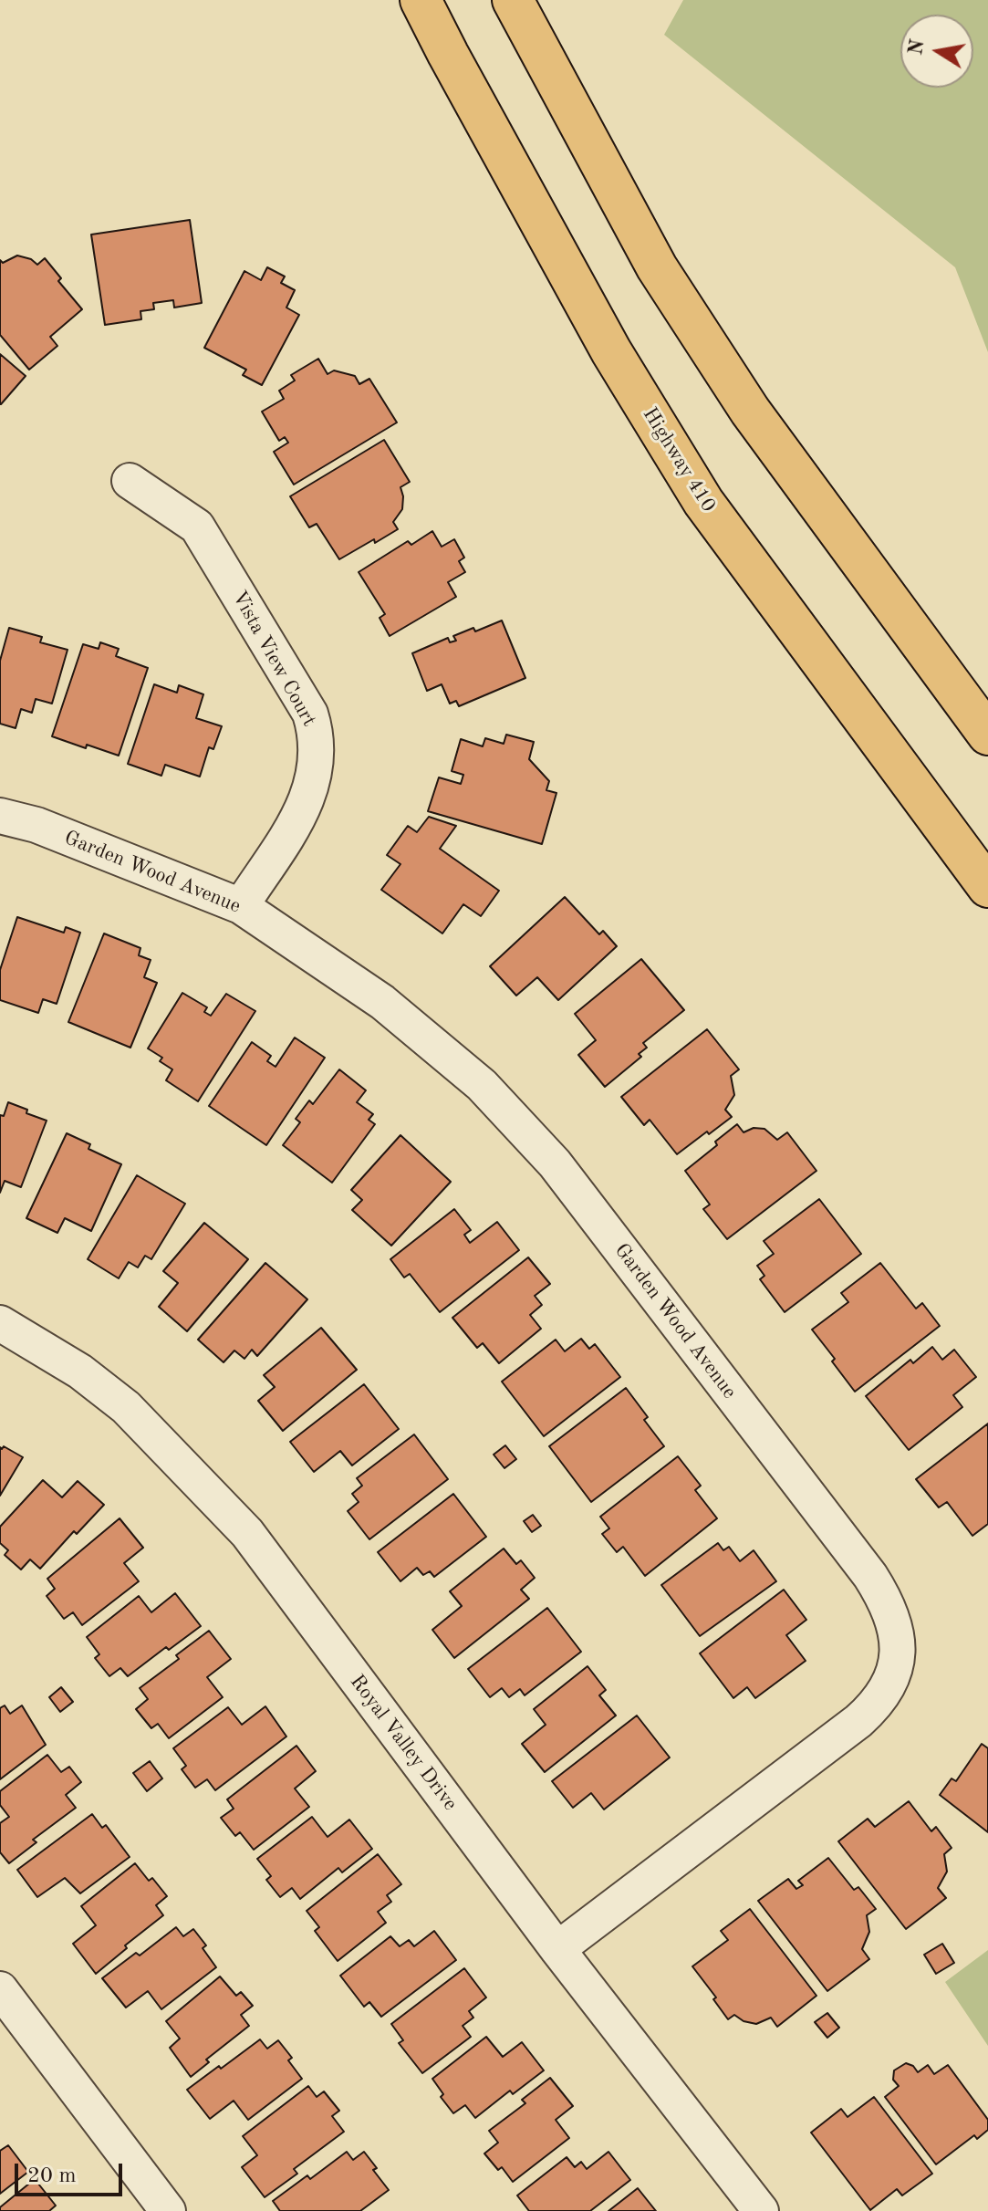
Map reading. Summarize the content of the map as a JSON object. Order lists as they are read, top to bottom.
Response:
{
  "streets": {
    "highway": ["Highway 410"],
    "street": ["Vista View Court", "Garden Wood Avenue", "Royal Valley Drive"]
  },
  "crossings": [
    ["Vista View Court", "Garden Wood Avenue"],
    ["Garden Wood Avenue", "Royal Valley Drive"]
  ],
  "scale_bar": "20 m",
  "north": "left"
}
